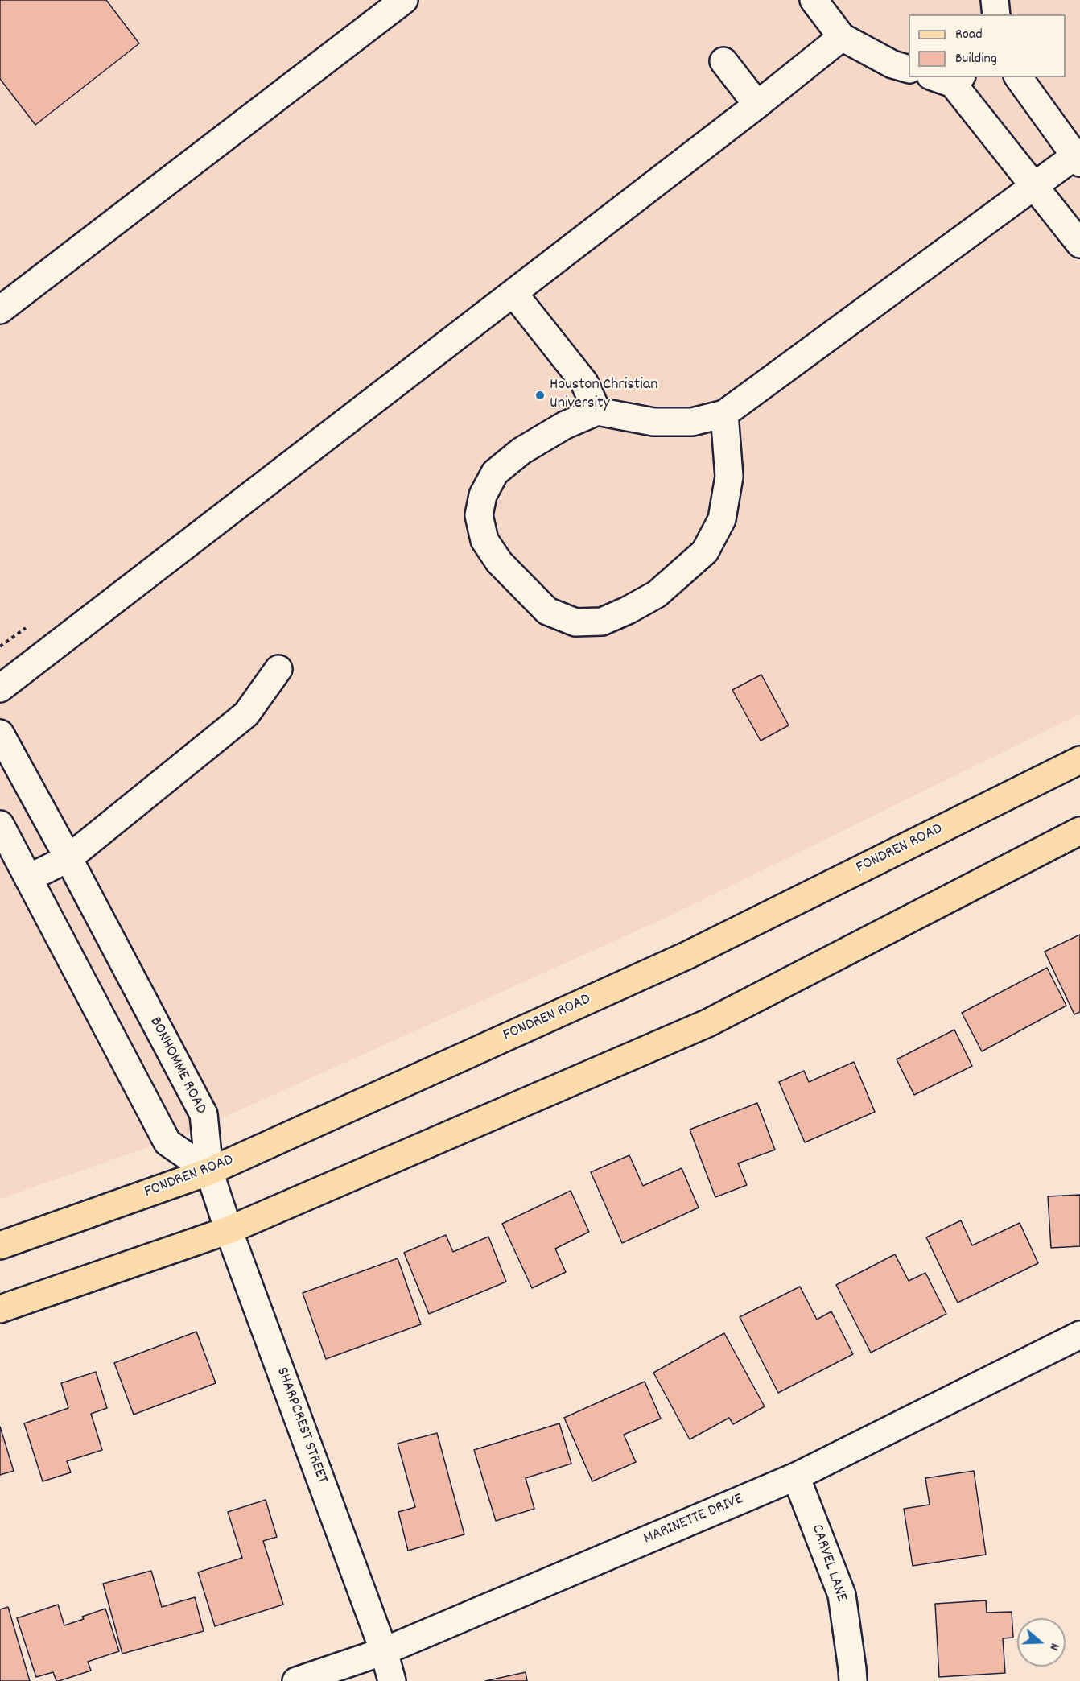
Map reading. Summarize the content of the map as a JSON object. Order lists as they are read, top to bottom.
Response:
{
  "streets": {
    "main road": ["FONDREN ROAD"],
    "street": [
      "BONHOMME ROAD",
      "SHARPCREST STREET",
      "MARINETTE DRIVE",
      "CARVEL LANE"
    ]
  },
  "crossings": [
    ["FONDREN ROAD", "BONHOMME ROAD"],
    ["FONDREN ROAD", "SHARPCREST STREET"],
    ["BONHOMME ROAD", "SHARPCREST STREET"],
    ["SHARPCREST STREET", "MARINETTE DRIVE"],
    ["MARINETTE DRIVE", "CARVEL LANE"]
  ],
  "places": ["Houston Christian University"],
  "legend": ["Road", "Building"],
  "north": "right"
}
